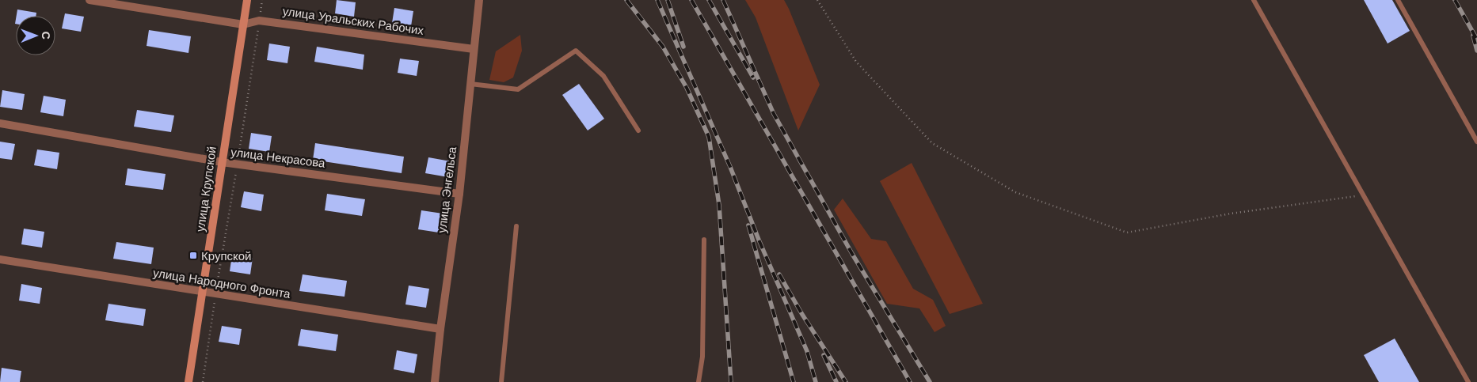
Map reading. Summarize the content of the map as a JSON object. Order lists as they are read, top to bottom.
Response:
{
  "streets": {
    "main road": ["улица Крупской"],
    "street": [
      "улица Уральских Рабочих",
      "улица Некрасова",
      "улица Энгельса",
      "улица Народного Фронта"
    ]
  },
  "crossings": [
    ["улица Уральских Рабочих", "улица Крупской"],
    ["улица Уральских Рабочих", "улица Энгельса"],
    ["улица Некрасова", "улица Крупской"],
    ["улица Некрасова", "улица Энгельса"],
    ["улица Крупской", "улица Народного Фронта"],
    ["улица Энгельса", "улица Народного Фронта"]
  ],
  "places": {
    "transit": ["Крупской"]
  },
  "north": "right"
}
